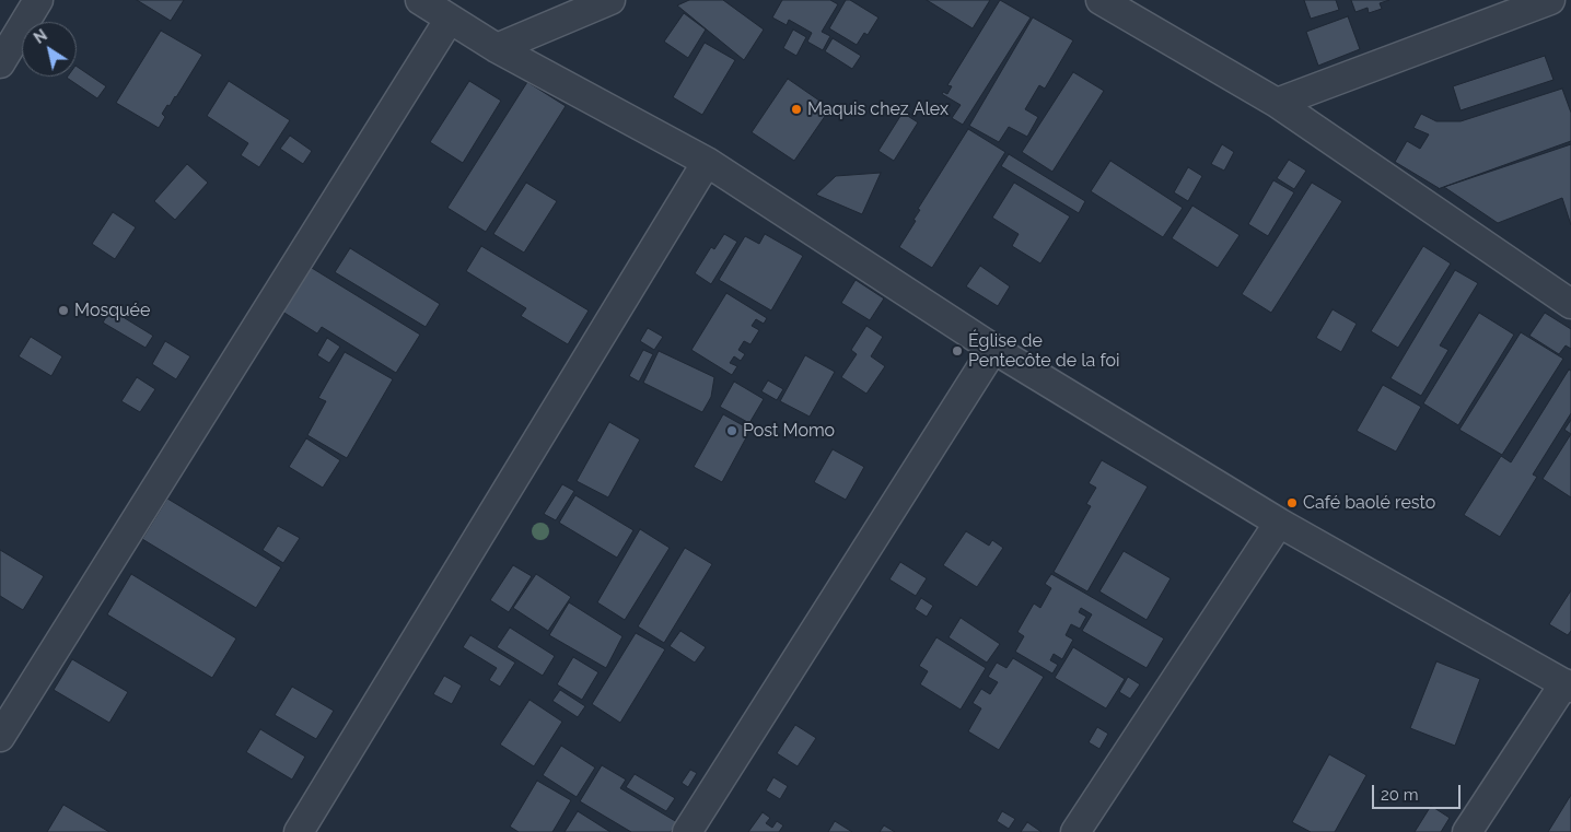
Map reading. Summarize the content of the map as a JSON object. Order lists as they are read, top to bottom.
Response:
{
  "places": [
    "Maquis chez Alex",
    "Mosquée",
    "Église de Pentecôte de la foi",
    "Post Momo",
    "Café baolé resto"
  ],
  "scale_bar": "20 m",
  "north": "top left"
}
